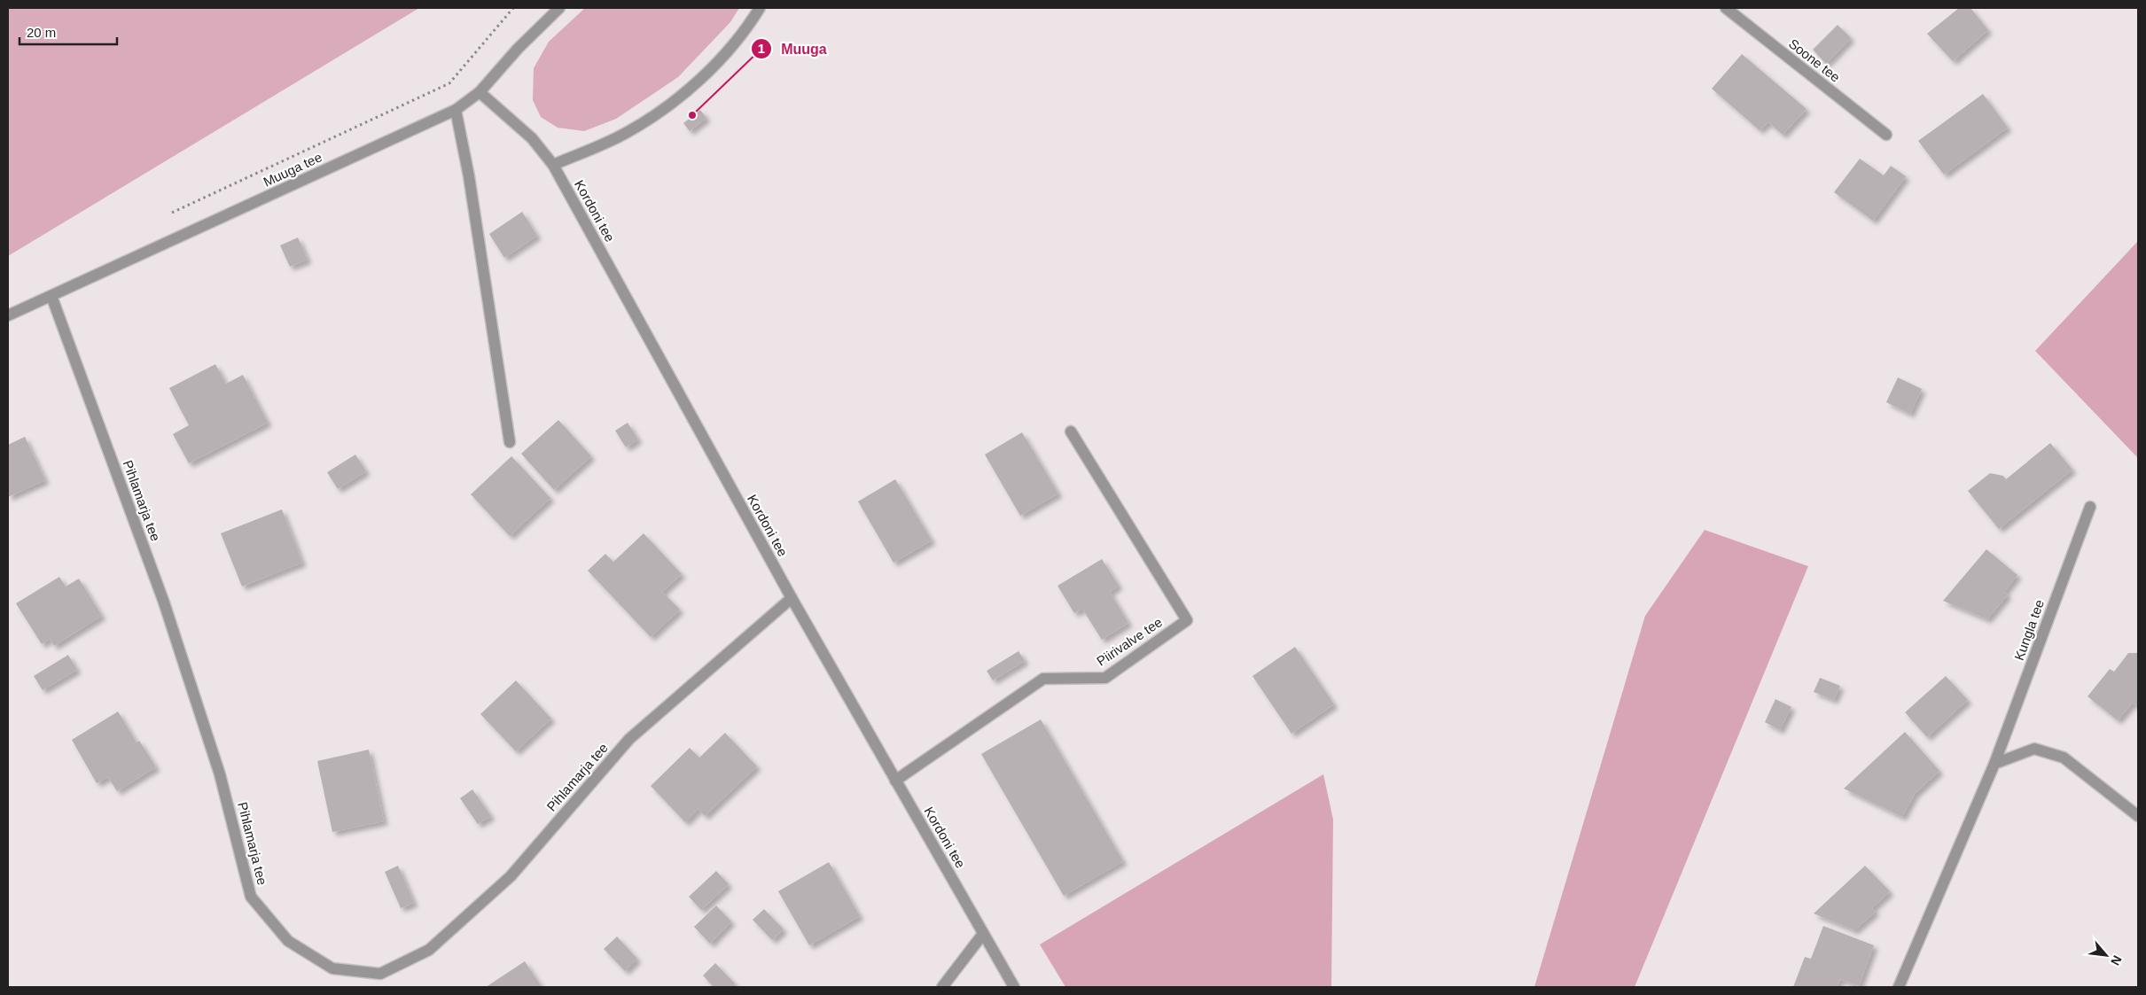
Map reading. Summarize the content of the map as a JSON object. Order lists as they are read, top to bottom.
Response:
{
  "streets": {
    "street": [
      "Soone tee",
      "Muuga tee",
      "Kordoni tee",
      "Pihlamarja tee",
      "Kungla tee",
      "Piirivalve tee"
    ]
  },
  "crossings": [
    ["Muuga tee", "Kordoni tee"],
    ["Muuga tee", "Pihlamarja tee"],
    ["Kordoni tee", "Pihlamarja tee"],
    ["Kordoni tee", "Piirivalve tee"]
  ],
  "places": ["Muuga"],
  "scale_bar": "20 m",
  "north": "bottom right"
}
